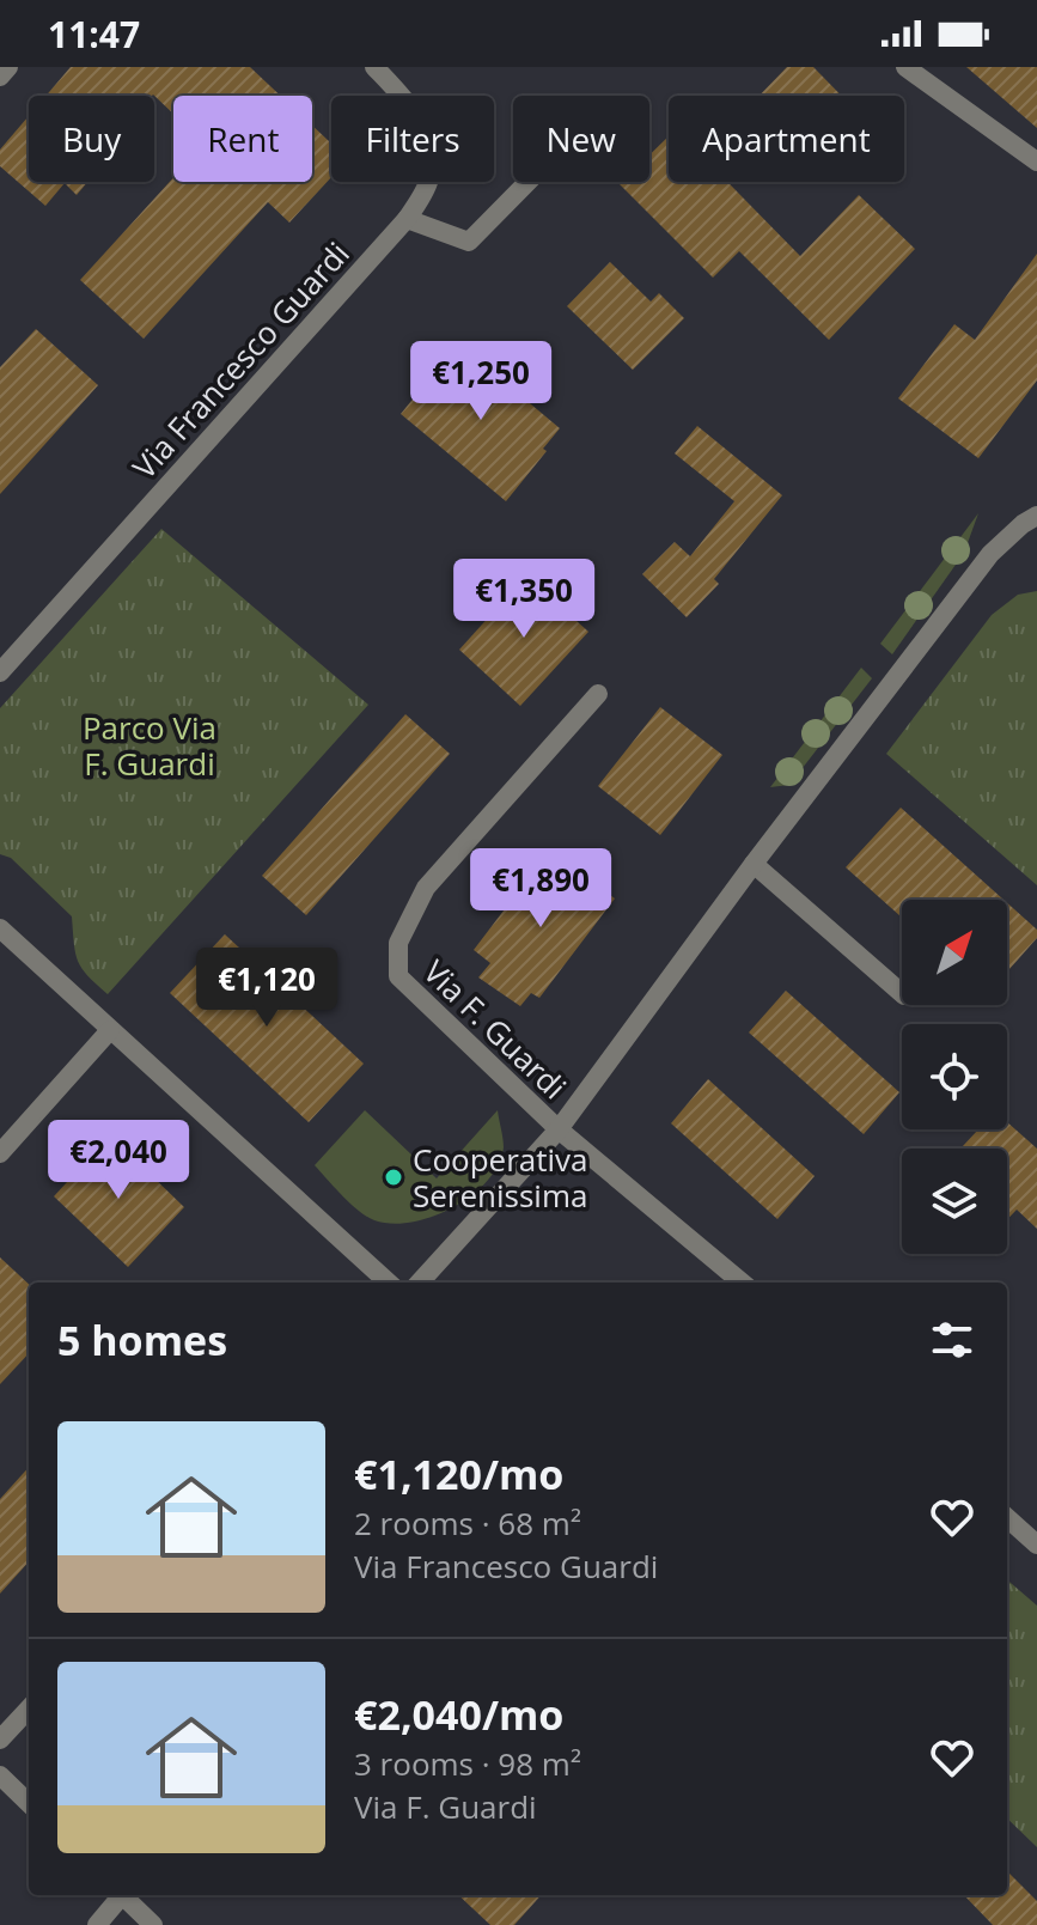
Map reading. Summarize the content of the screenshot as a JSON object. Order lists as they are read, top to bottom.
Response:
{
  "streets": {
    "street": ["Via Francesco Guardi", "Via F. Guardi"]
  },
  "parks": ["Parco Via F. Guardi"],
  "places": ["Cooperativa Serenissima"],
  "north": "top right",
  "page": {
    "status": "11:47",
    "chip": [
      "Buy",
      "Rent",
      "Filters",
      "New",
      "Apartment"
    ],
    "price": [
      "€1,250",
      "€1,350",
      "€1,890",
      "€1,120",
      "€2,040"
    ],
    "heading": "5 homes",
    "list": [
      {
        "name": "€1,120/mo",
        "note": "2 rooms · 68 m² · Via Francesco Guardi"
      },
      {
        "name": "€2,040/mo",
        "note": "3 rooms · 98 m² · Via F. Guardi"
      }
    ]
  }
}
